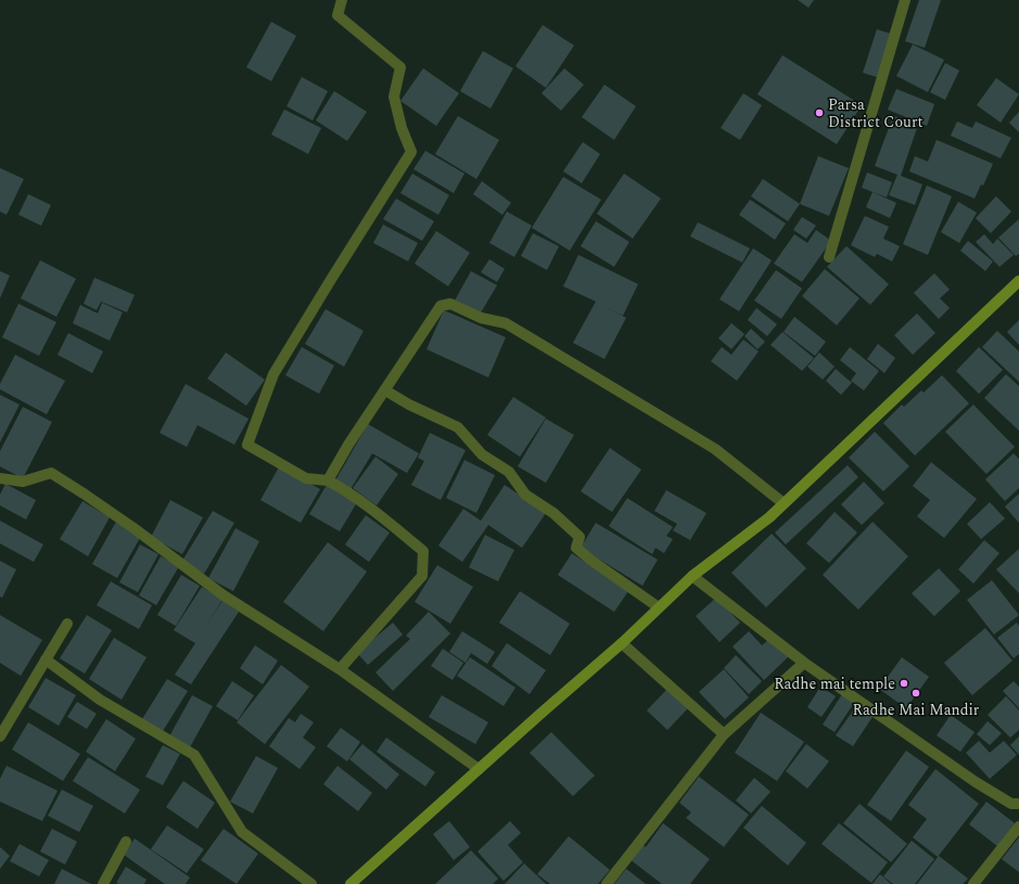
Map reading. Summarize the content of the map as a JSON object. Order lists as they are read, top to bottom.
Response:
{
  "places": ["Parsa District Court", "Radhe mai temple", "Radhe Mai Mandir"]
}
